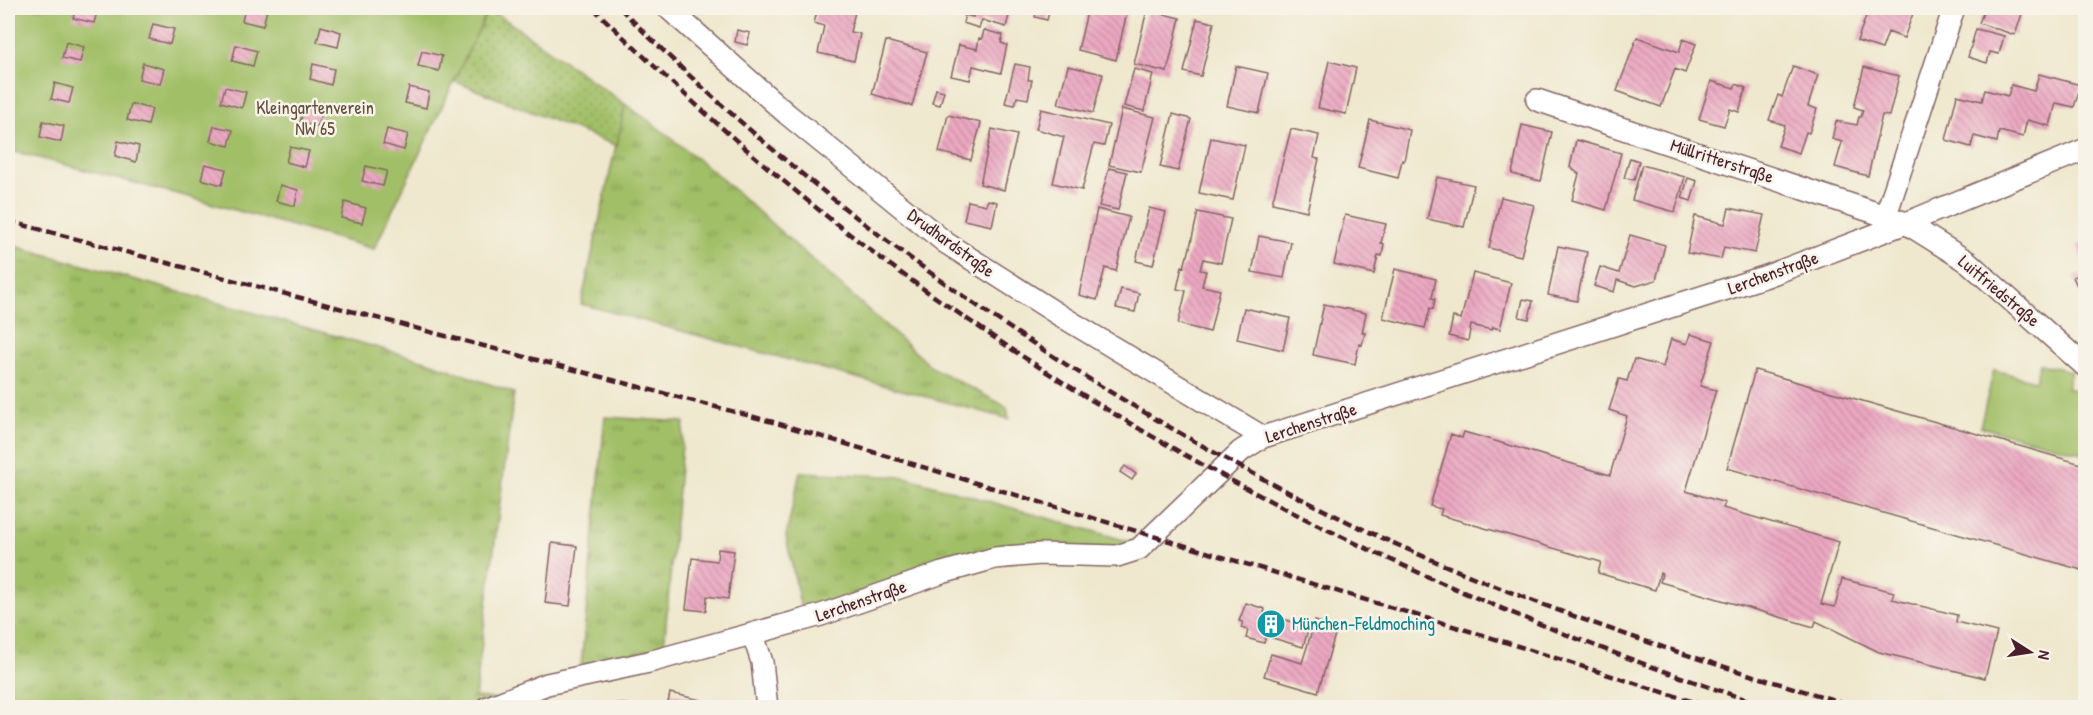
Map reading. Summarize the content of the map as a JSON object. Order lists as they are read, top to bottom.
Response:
{
  "streets": {
    "street": [
      "Müllritterstraße",
      "Drudhardstraße",
      "Lerchenstraße",
      "Luitfriedstraße"
    ]
  },
  "crossings": [
    ["Müllritterstraße", "Lerchenstraße"],
    ["Müllritterstraße", "Luitfriedstraße"],
    ["Drudhardstraße", "Lerchenstraße"],
    ["Lerchenstraße", "Luitfriedstraße"]
  ],
  "parks": ["Kleingartenverein NW 65"],
  "places": {
    "building": ["München-Feldmoching"]
  },
  "north": "right"
}
